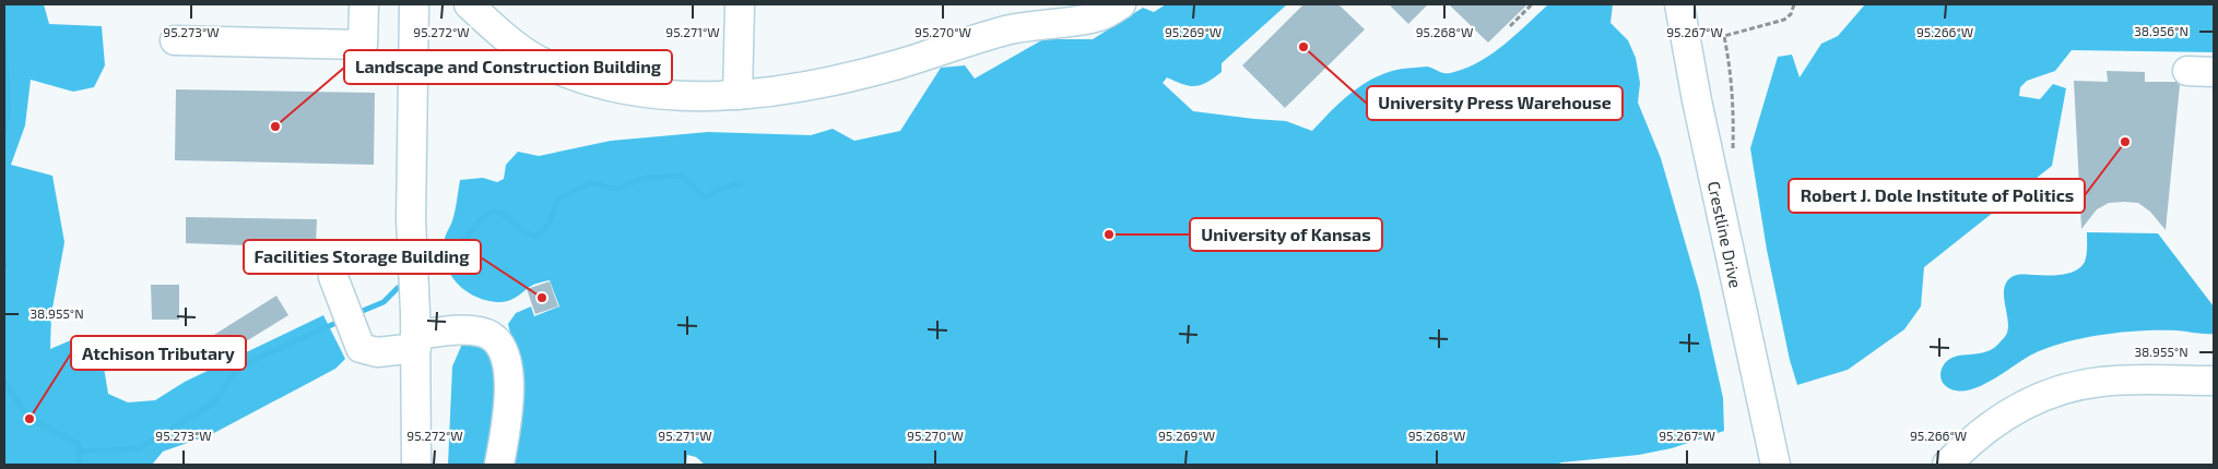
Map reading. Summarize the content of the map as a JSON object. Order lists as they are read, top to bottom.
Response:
{
  "streets": {
    "street": ["Crestline Drive"]
  },
  "places": [
    "University Press Warehouse",
    "Landscape and Construction Building",
    "Robert J. Dole Institute of Politics",
    "University of Kansas",
    "Facilities Storage Building",
    "Atchison Tributary"
  ],
  "coordinates": [
    "38.956°N",
    "95.273°W",
    "95.272°W",
    "95.271°W",
    "95.270°W",
    "95.269°W",
    "95.268°W",
    "95.267°W",
    "95.266°W",
    "38.955°N"
  ]
}
